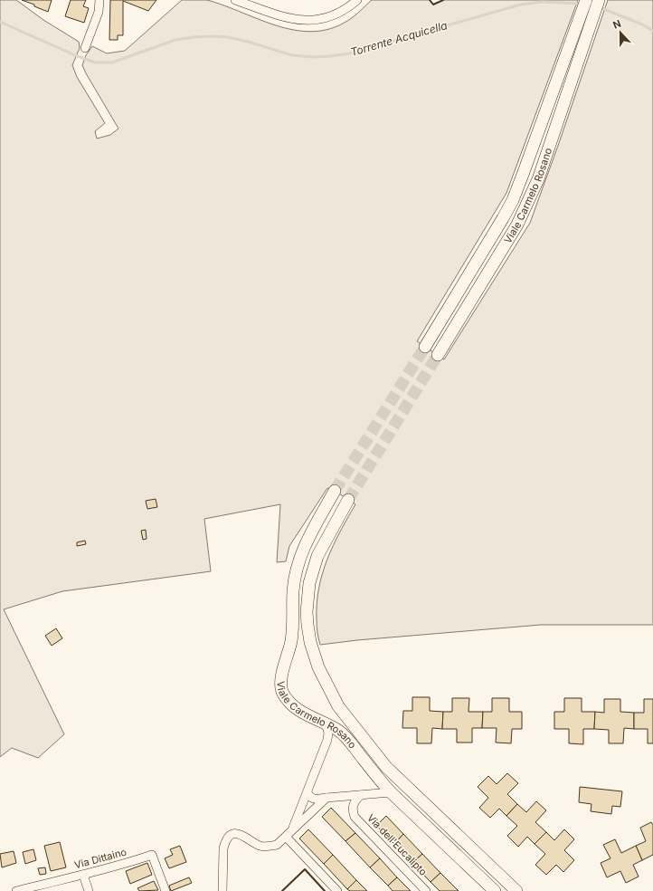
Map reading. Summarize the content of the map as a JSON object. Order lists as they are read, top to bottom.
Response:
{
  "streets": {
    "main road": ["Viale Carmelo Rosano"],
    "street": ["Via dell'Eucalipto", "Via Dittaino"]
  },
  "water": ["Torrente Acquicella"],
  "north": "top"
}
